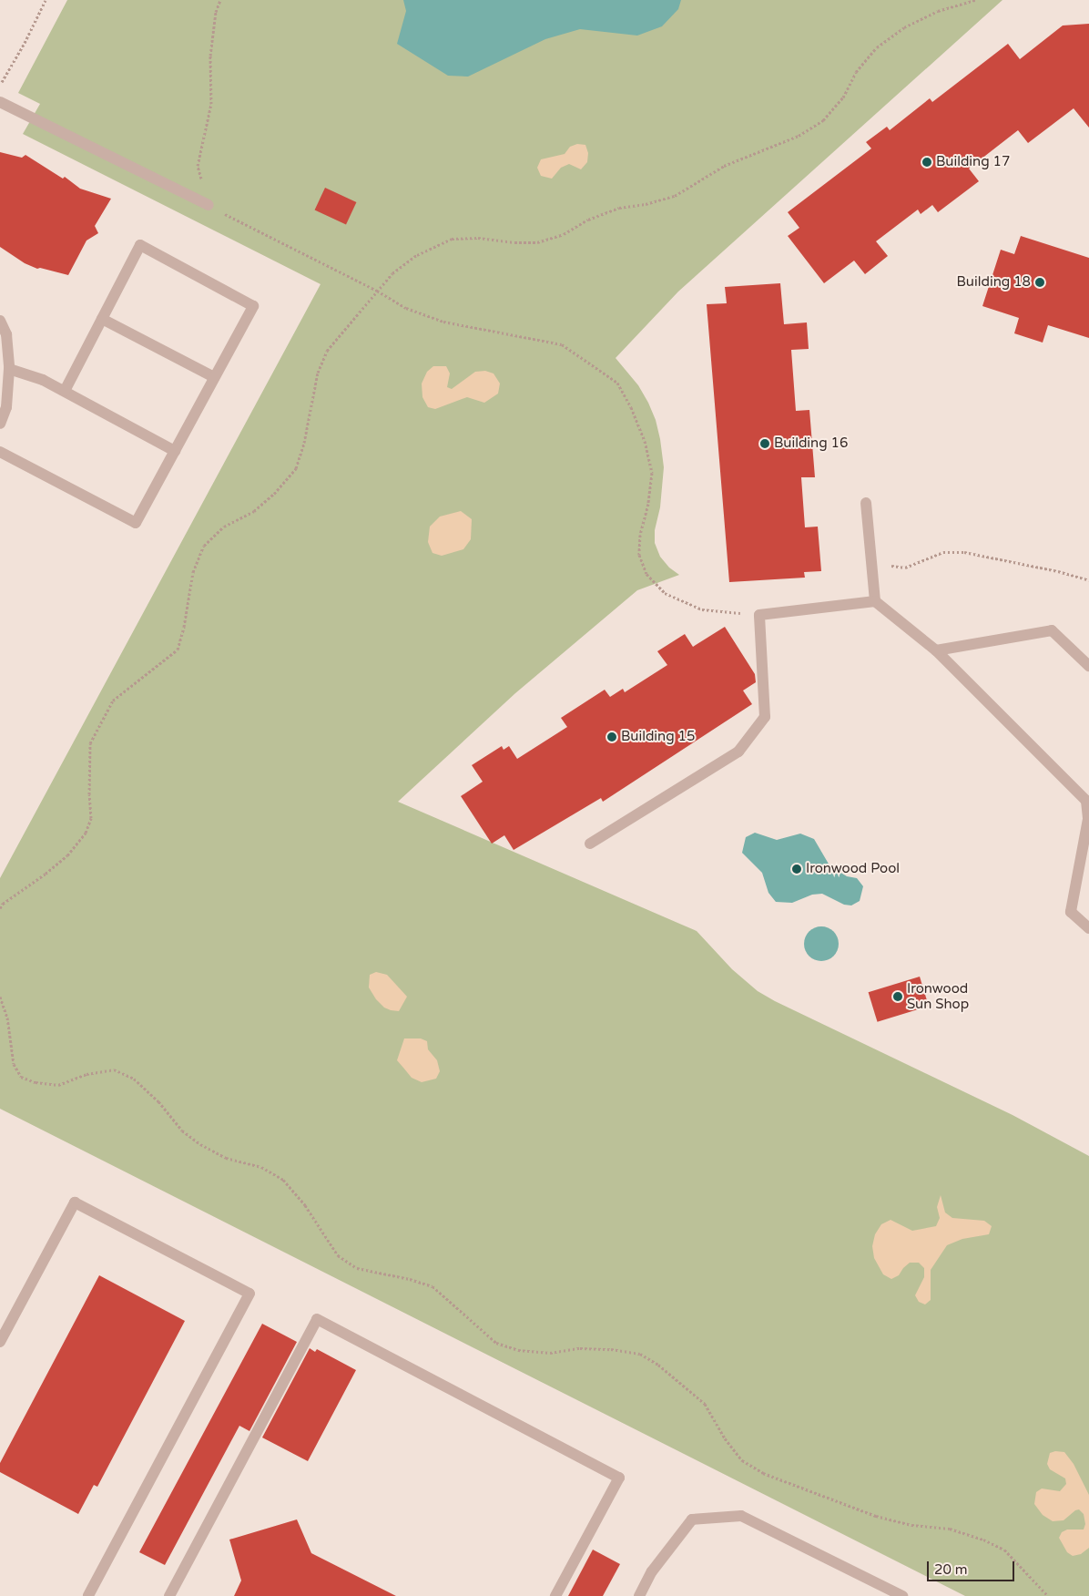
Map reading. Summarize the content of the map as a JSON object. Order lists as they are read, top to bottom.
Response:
{
  "places": [
    "Building 17",
    "Building 18",
    "Building 16",
    "Building 15",
    "Ironwood Pool",
    "Ironwood Sun Shop"
  ],
  "scale_bar": "20 m"
}
